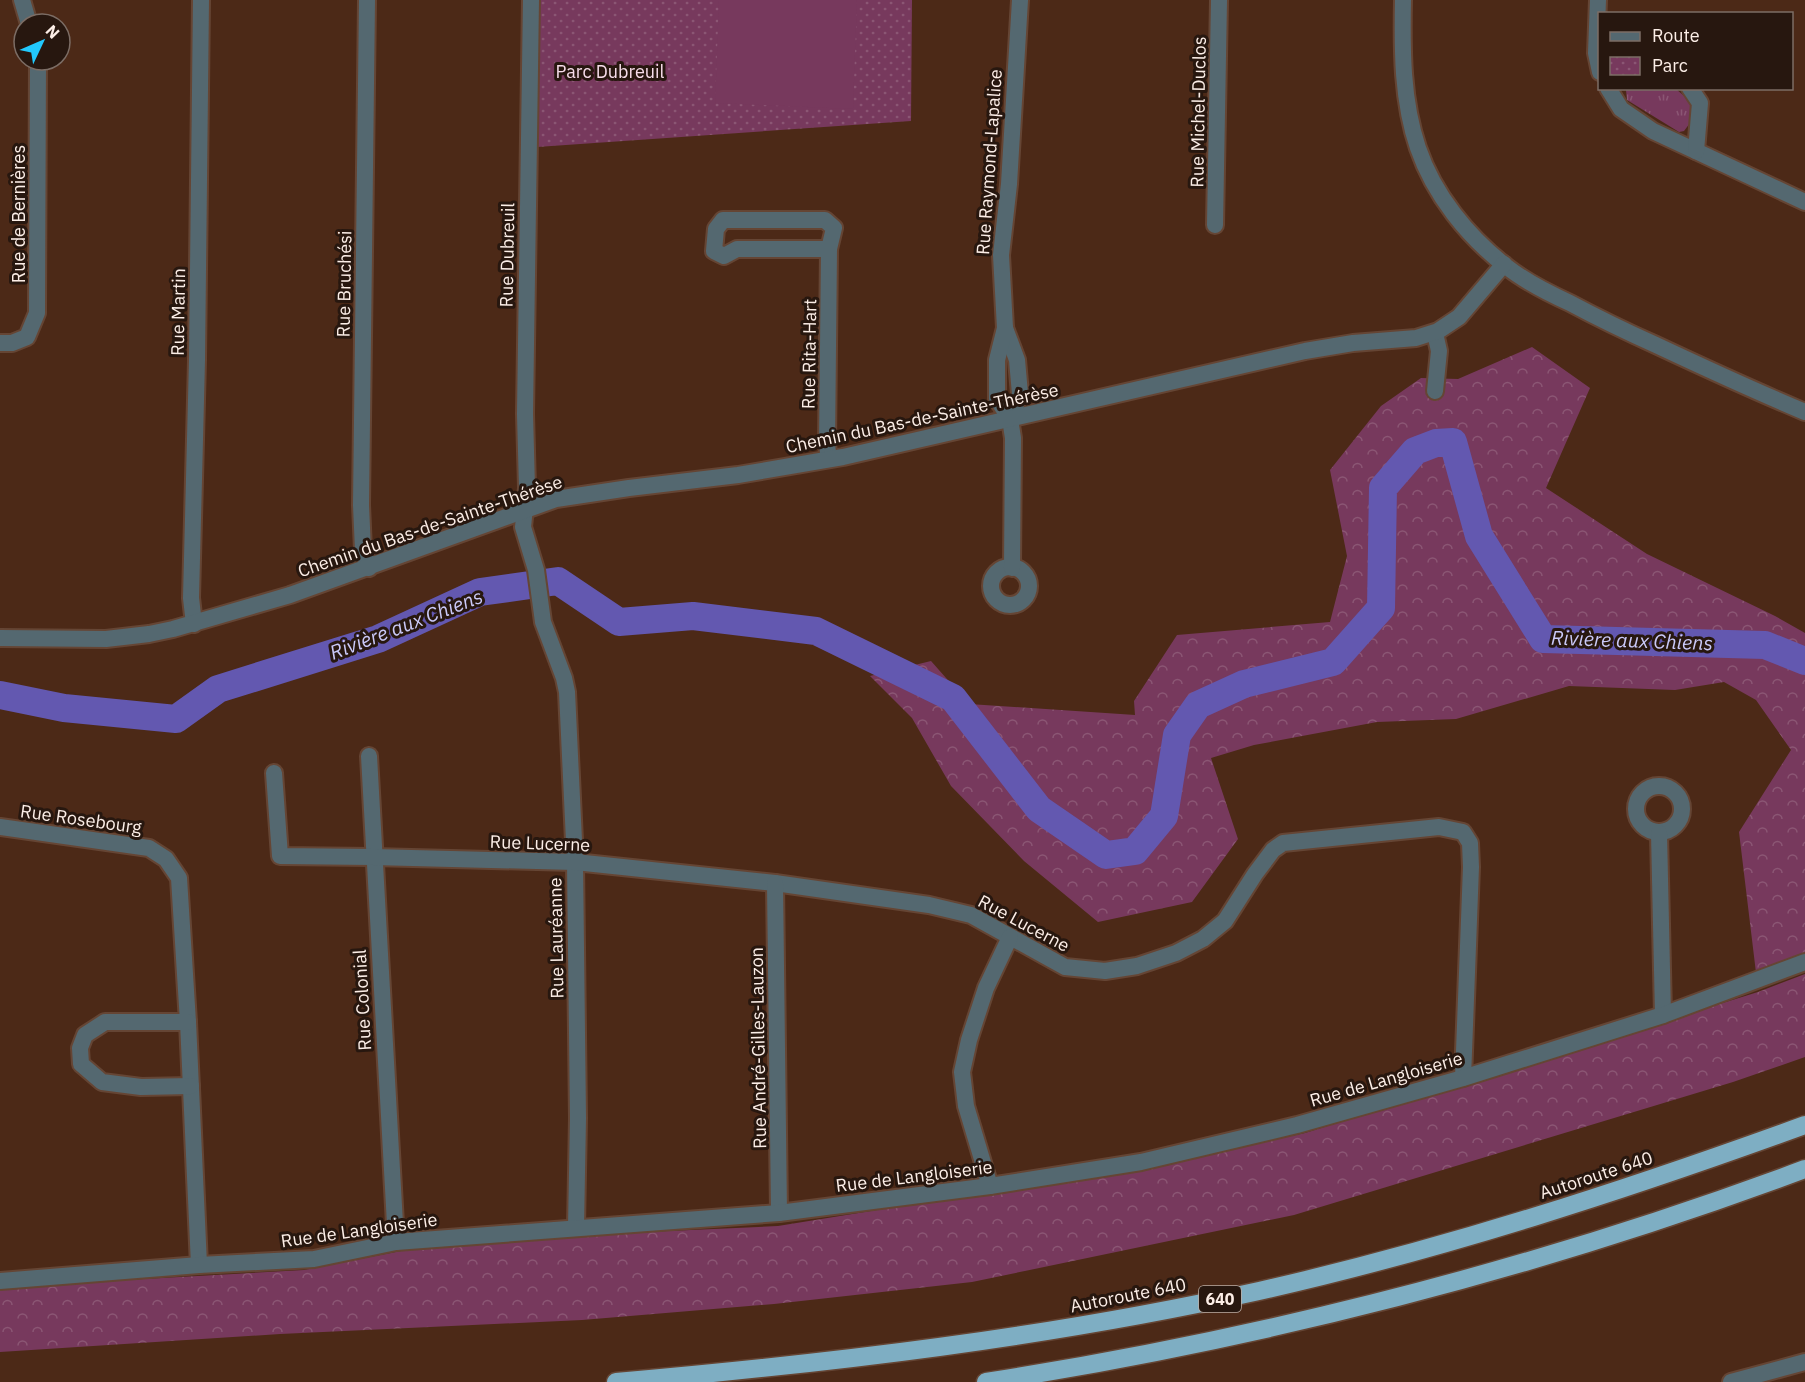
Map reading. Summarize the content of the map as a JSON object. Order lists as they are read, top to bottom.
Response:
{
  "streets": {
    "highway": ["Autoroute 640", "640"],
    "street": [
      "Rue Michel-Duclos",
      "Rue Raymond-Lapalice",
      "Rue de Bernières",
      "Rue Dubreuil",
      "Rue Bruchési",
      "Rue Martin",
      "Rue Rita-Hart",
      "Chemin du Bas-de-Sainte-Thérèse",
      "Rue Rosebourg",
      "Rue Lucerne",
      "Rue Lauréanne",
      "Rue Colonial",
      "Rue André-Gilles-Lauzon",
      "Rue de Langloiserie"
    ]
  },
  "crossings": [
    ["Rue Raymond-Lapalice", "Chemin du Bas-de-Sainte-Thérèse"],
    ["Rue Dubreuil", "Chemin du Bas-de-Sainte-Thérèse"],
    ["Rue Dubreuil", "Rue Lauréanne"],
    ["Rue Bruchési", "Chemin du Bas-de-Sainte-Thérèse"],
    ["Rue Martin", "Chemin du Bas-de-Sainte-Thérèse"],
    ["Rue Rita-Hart", "Chemin du Bas-de-Sainte-Thérèse"],
    ["Chemin du Bas-de-Sainte-Thérèse", "Rue Lauréanne"],
    ["Rue Rosebourg", "Rue de Langloiserie"],
    ["Rue Lucerne", "Rue Lauréanne"],
    ["Rue Lucerne", "Rue Colonial"],
    ["Rue Lucerne", "Rue André-Gilles-Lauzon"],
    ["Rue Lucerne", "Rue de Langloiserie"],
    ["Rue Lauréanne", "Rue de Langloiserie"],
    ["Rue Colonial", "Rue de Langloiserie"],
    ["Rue André-Gilles-Lauzon", "Rue de Langloiserie"]
  ],
  "water": ["Rivière aux Chiens"],
  "parks": ["Parc Dubreuil"],
  "legend": ["Route", "Parc"],
  "north": "top right"
}
